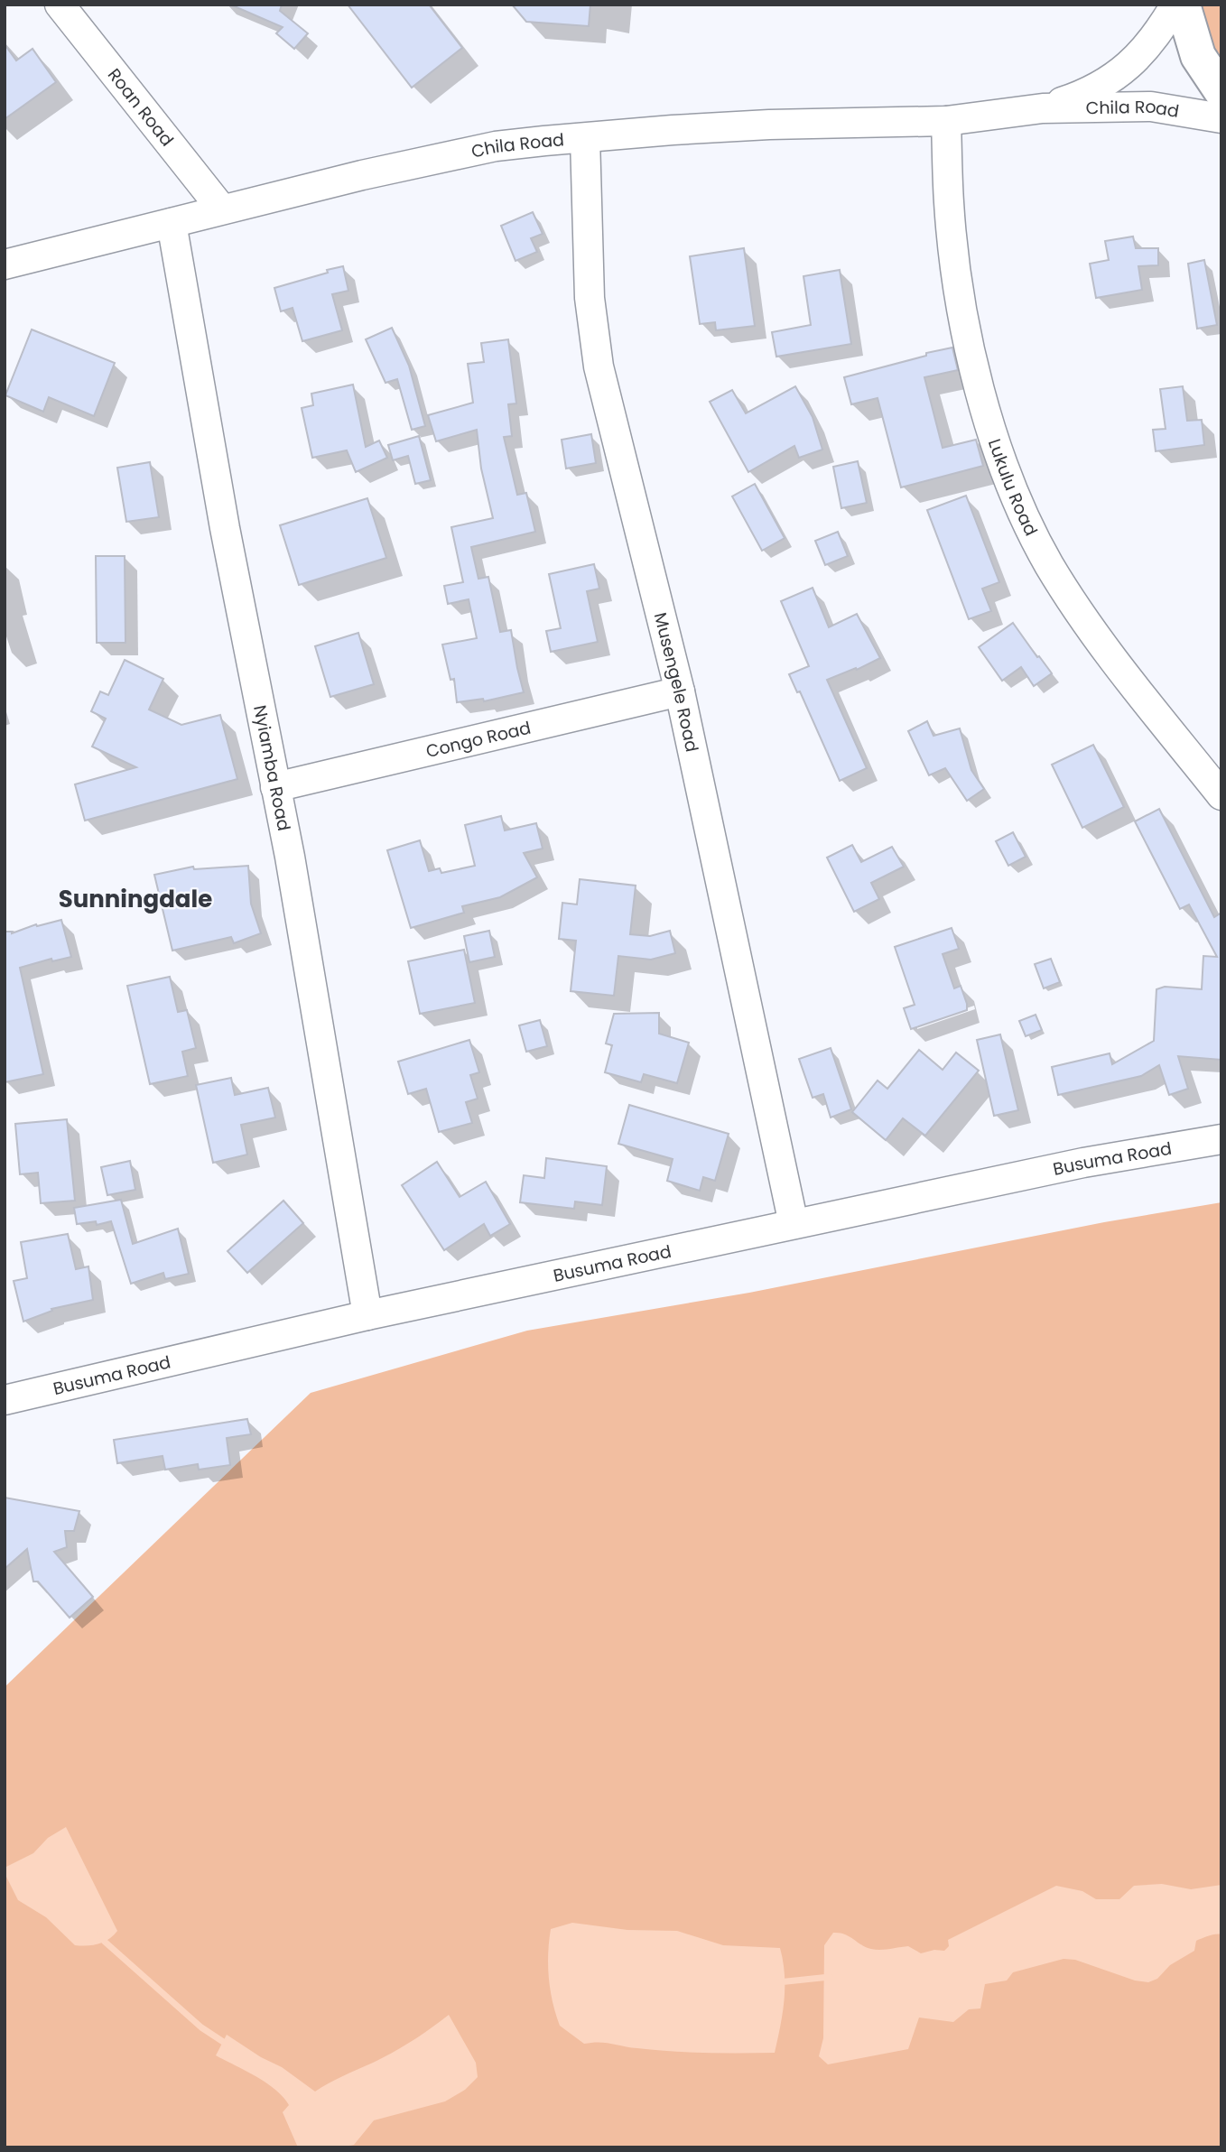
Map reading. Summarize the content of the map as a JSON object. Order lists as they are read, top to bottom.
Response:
{
  "streets": {
    "street": [
      "Roan Road",
      "Chila Road",
      "Lukulu Road",
      "Musengele Road",
      "Congo Road",
      "Nyiamba Road",
      "Busuma Road"
    ]
  },
  "crossings": [
    ["Roan Road", "Chila Road"],
    ["Chila Road", "Lukulu Road"],
    ["Chila Road", "Musengele Road"],
    ["Chila Road", "Nyiamba Road"],
    ["Musengele Road", "Congo Road"],
    ["Musengele Road", "Busuma Road"],
    ["Congo Road", "Nyiamba Road"],
    ["Nyiamba Road", "Busuma Road"]
  ],
  "districts": ["Sunningdale"]
}
